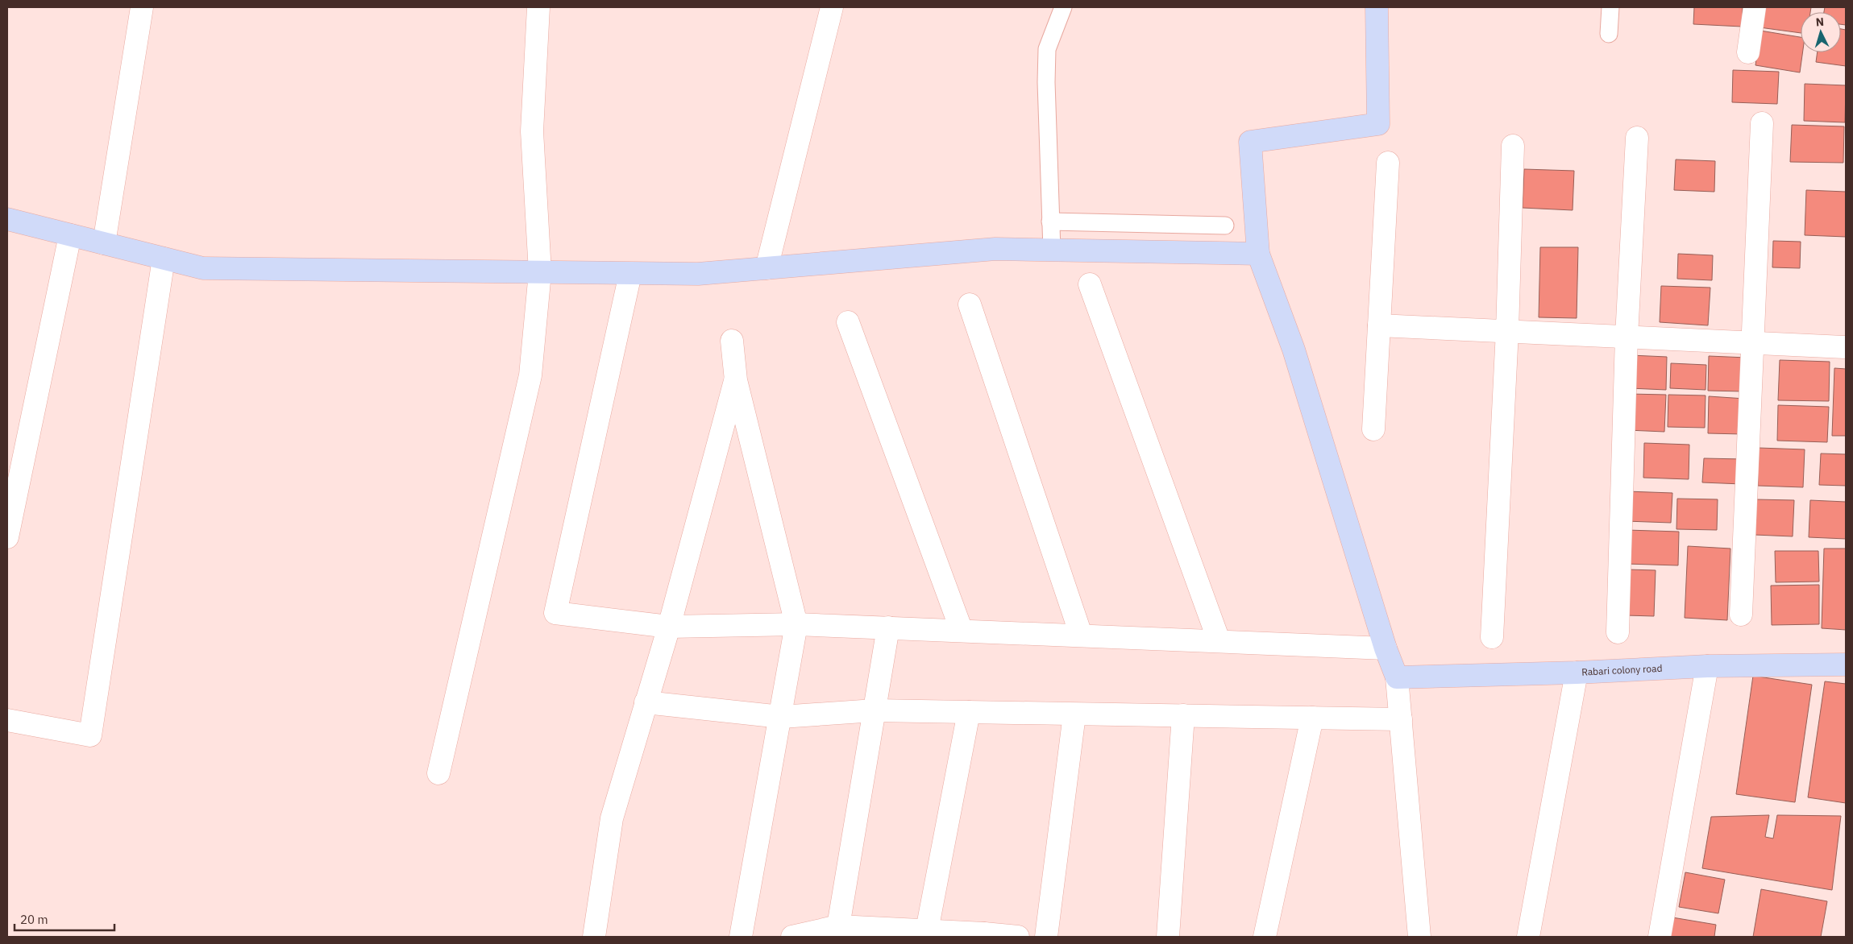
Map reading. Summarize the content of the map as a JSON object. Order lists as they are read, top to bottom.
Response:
{
  "streets": {
    "street": ["Rabari colony road"]
  },
  "scale_bar": "20 m",
  "north": "top"
}
